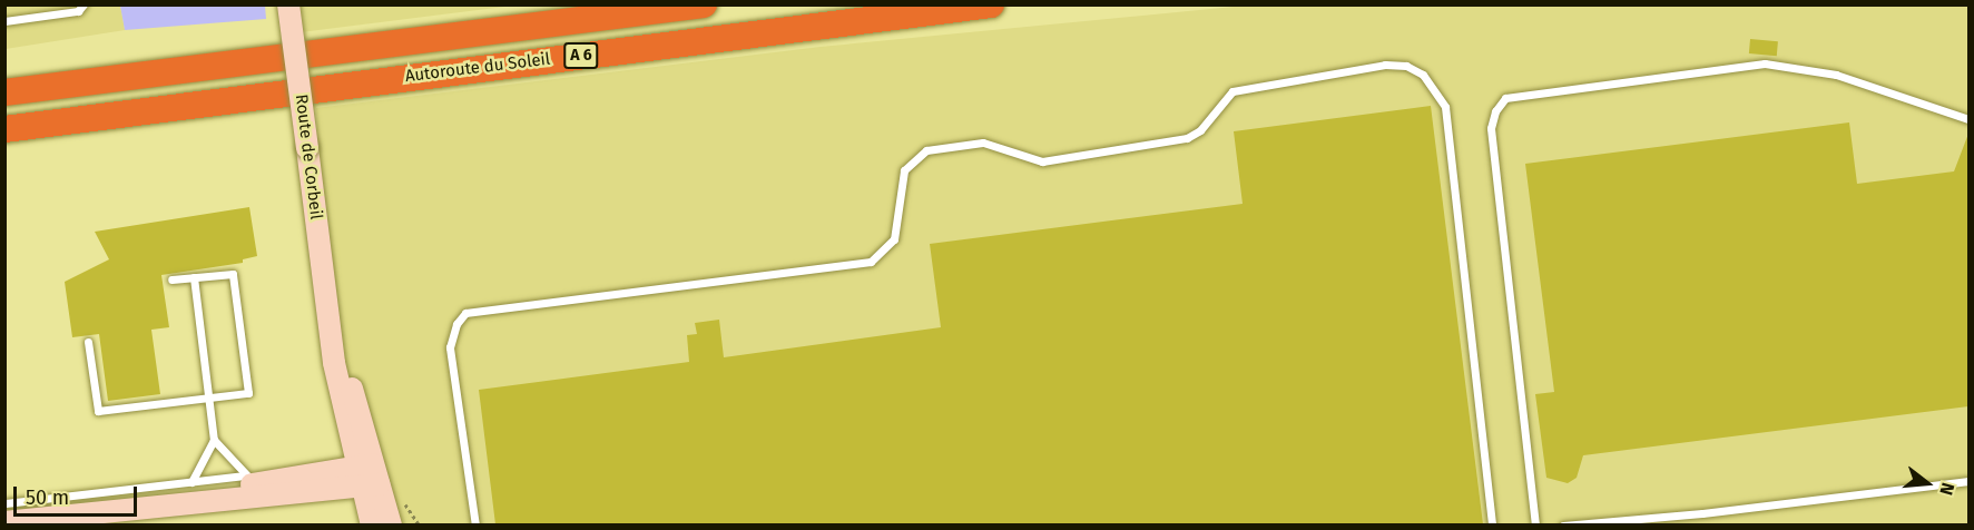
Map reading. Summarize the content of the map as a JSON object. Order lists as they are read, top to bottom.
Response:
{
  "streets": {
    "highway": ["A 6", "Autoroute du Soleil"],
    "street": ["Route de Corbeil"]
  },
  "scale_bar": "50 m",
  "north": "right"
}
